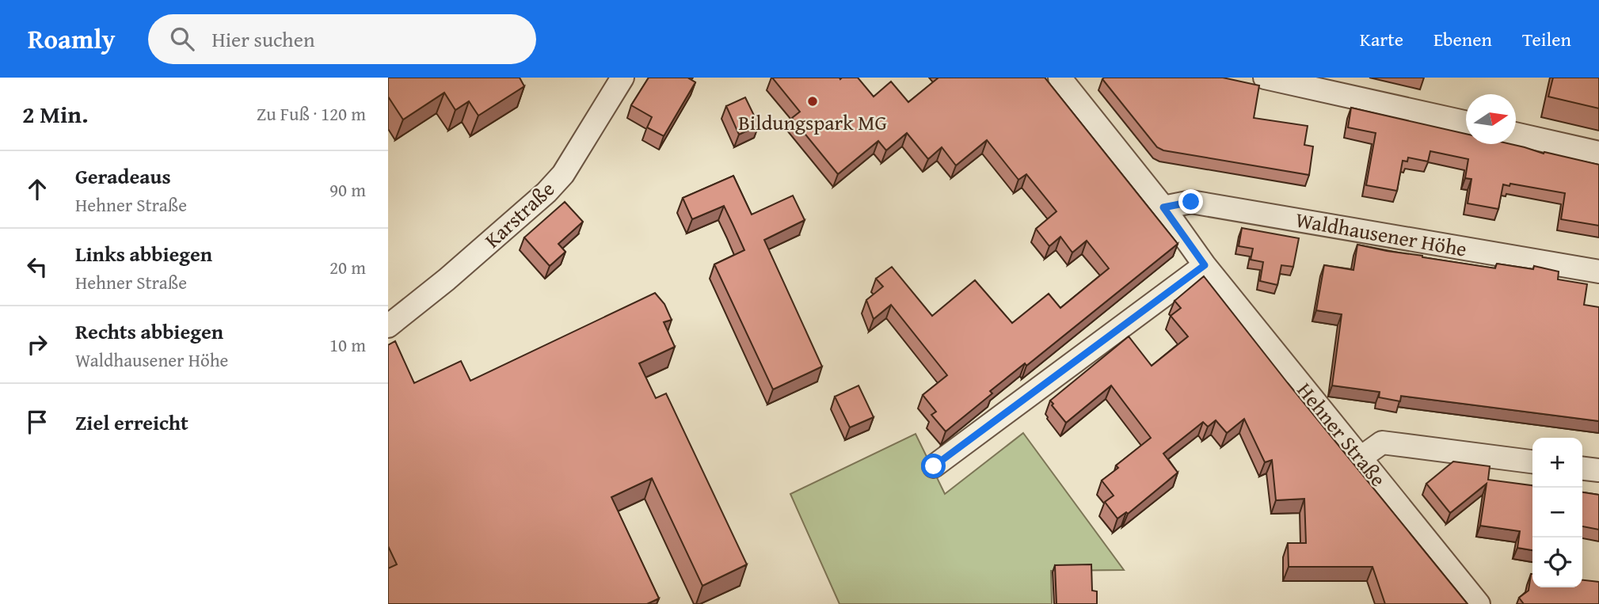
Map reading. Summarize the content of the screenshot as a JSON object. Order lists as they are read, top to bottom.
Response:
{
  "streets": {
    "street": ["Karstraße", "Waldhausener Höhe", "Hehner Straße"]
  },
  "crossings": [
    ["Waldhausener Höhe", "Hehner Straße"]
  ],
  "places": ["Bildungspark MG"],
  "north": "right",
  "page": {
    "header": "Roamly",
    "search": "Hier suchen",
    "nav": ["Karte", "Ebenen", "Teilen"],
    "heading": ["2 Min.", "Zu Fuß · 120 m"],
    "list": [
      ["Geradeaus", "Hehner Straße", "90 m"],
      ["Links abbiegen", "Hehner Straße", "20 m"],
      ["Rechts abbiegen", "Waldhausener Höhe", "10 m"],
      "Ziel erreicht"
    ],
    "map_buttons": ["+", "−"]
  }
}
